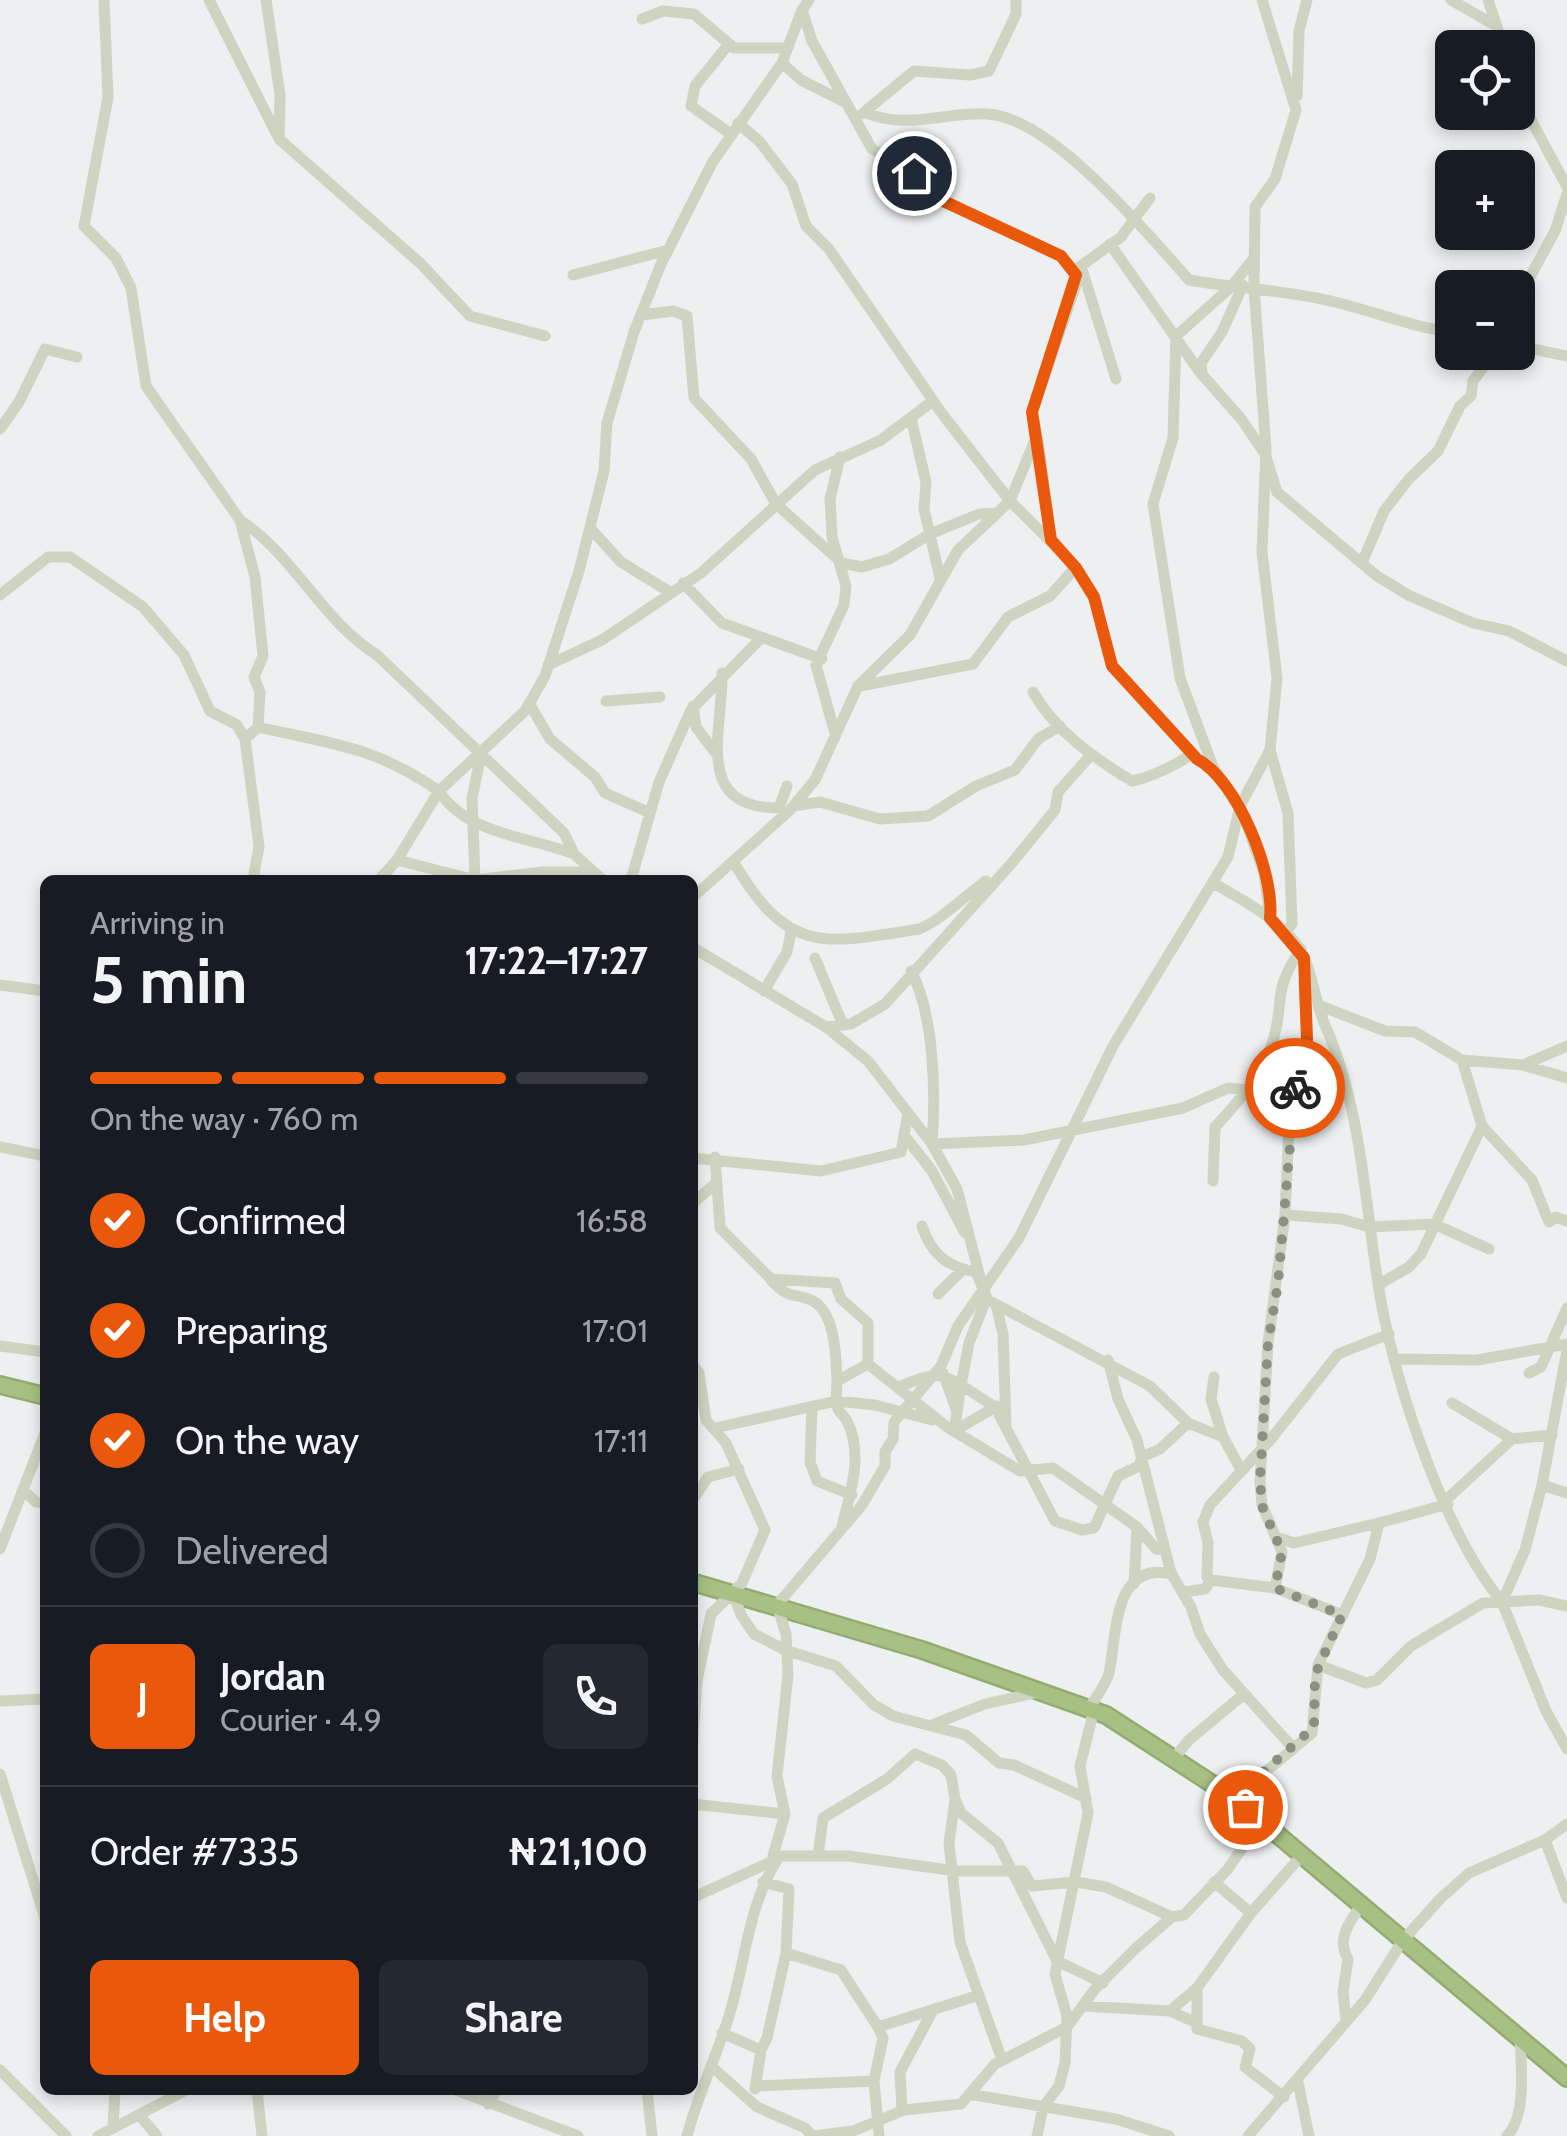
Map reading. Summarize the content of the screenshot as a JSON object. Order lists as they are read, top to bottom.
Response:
{
  "page": {
    "map_buttons": ["+", "−"],
    "heading": ["5 min", "Arriving in", "17:22–17:27"],
    "panel": [
      "Jordan",
      "Courier · 4.9",
      "Order #7335",
      "₦21,100"
    ],
    "bar": "On the way · 760 m",
    "list": [
      ["Confirmed", "16:58"],
      ["Preparing", "17:01"],
      ["On the way", "17:11"],
      "Delivered"
    ],
    "round": "J",
    "buttons": ["Help", "Share"]
  }
}
